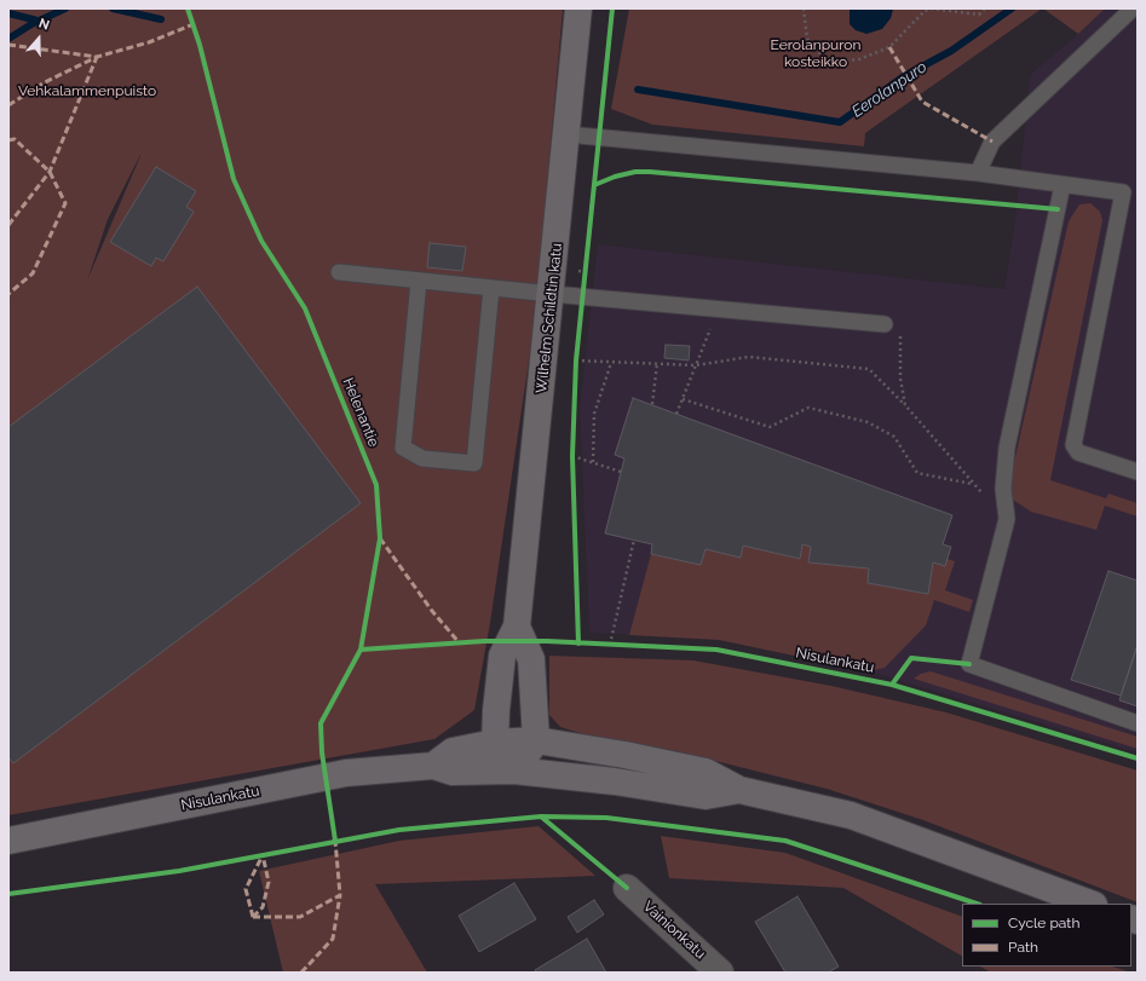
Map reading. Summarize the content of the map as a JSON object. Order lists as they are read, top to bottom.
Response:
{
  "streets": {
    "main road": ["Wilhelm Schildtin katu", "Nisulankatu"],
    "street": ["Vainionkatu"],
    "cycle path": ["Helenantie"]
  },
  "crossings": [
    ["Wilhelm Schildtin katu", "Nisulankatu"]
  ],
  "water": ["Eerolanpuro"],
  "parks": ["Eerolanpuron kosteikko", "Vehkalammenpuisto"],
  "legend": ["Cycle path", "Path"],
  "north": "top"
}
